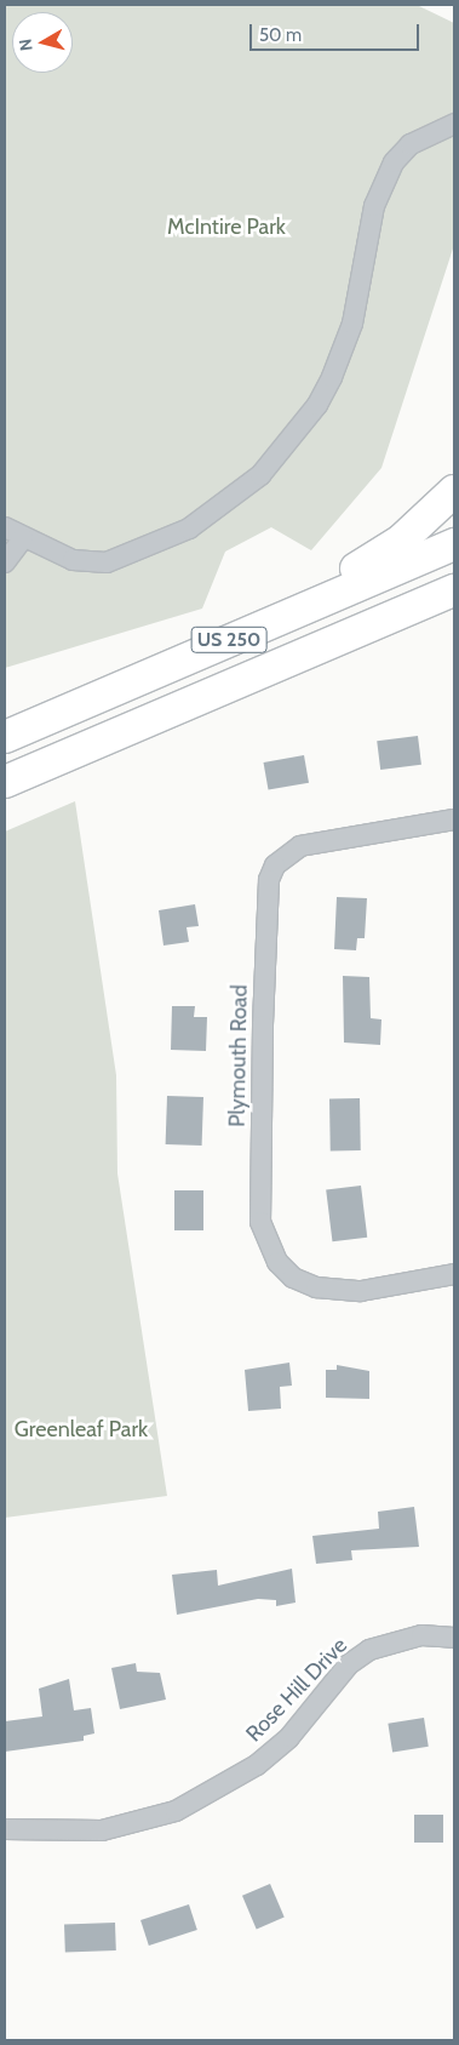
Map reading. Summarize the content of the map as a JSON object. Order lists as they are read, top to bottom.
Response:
{
  "streets": {
    "highway": ["US 250"],
    "street": ["Plymouth Road", "Rose Hill Drive"]
  },
  "parks": ["McIntire Park", "Greenleaf Park"],
  "scale_bar": "50 m",
  "north": "left"
}
